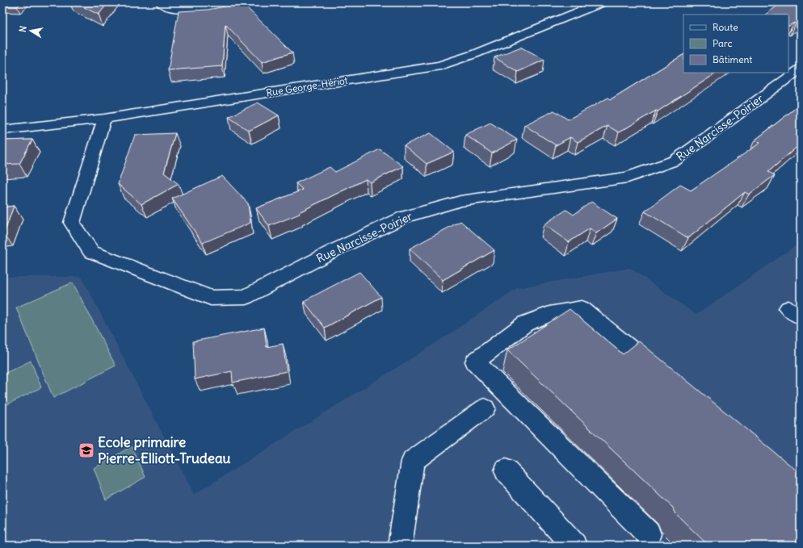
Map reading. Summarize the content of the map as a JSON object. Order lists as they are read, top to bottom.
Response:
{
  "streets": {
    "street": ["Rue George-Hériot", "Rue Narcisse-Poirier"]
  },
  "crossings": [
    ["Rue George-Hériot", "Rue Narcisse-Poirier"]
  ],
  "places": {
    "school or university": ["Ecole primaire Pierre-Elliott-Trudeau"]
  },
  "legend": ["Route", "Parc", "Bâtiment"],
  "north": "left"
}
